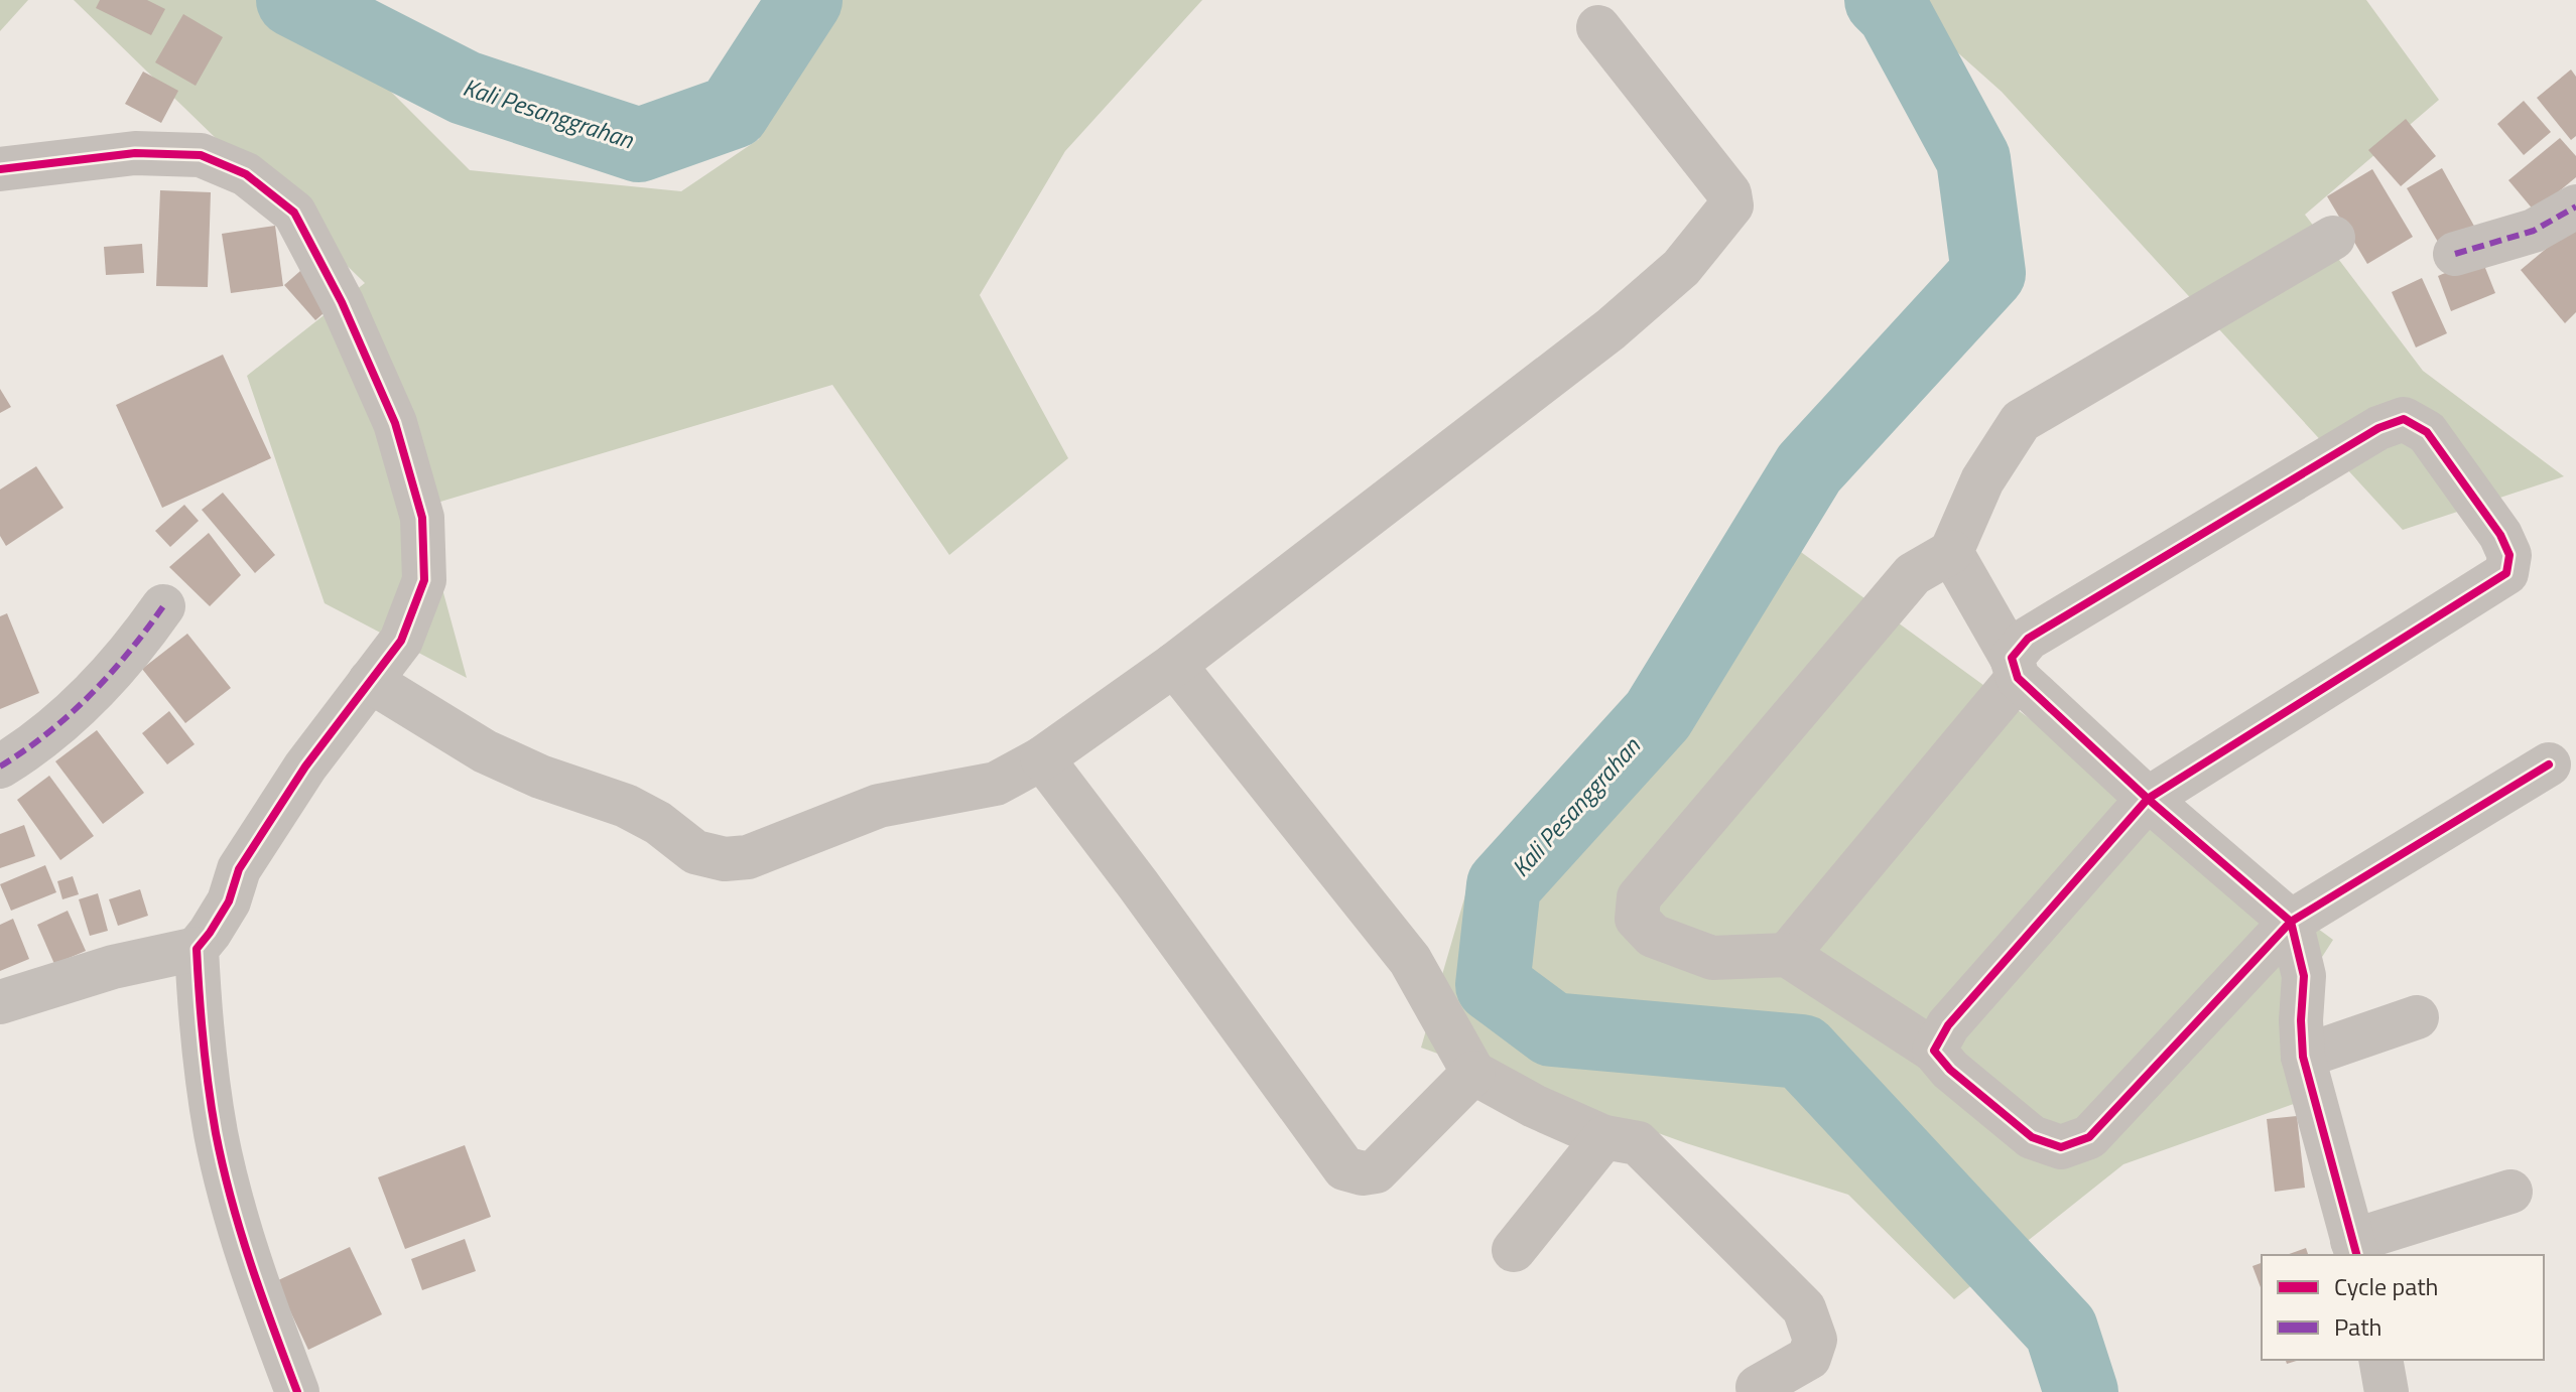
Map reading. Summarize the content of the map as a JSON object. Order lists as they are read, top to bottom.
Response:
{
  "water": ["Kali Pesanggrahan"],
  "legend": ["Cycle path", "Path"]
}
